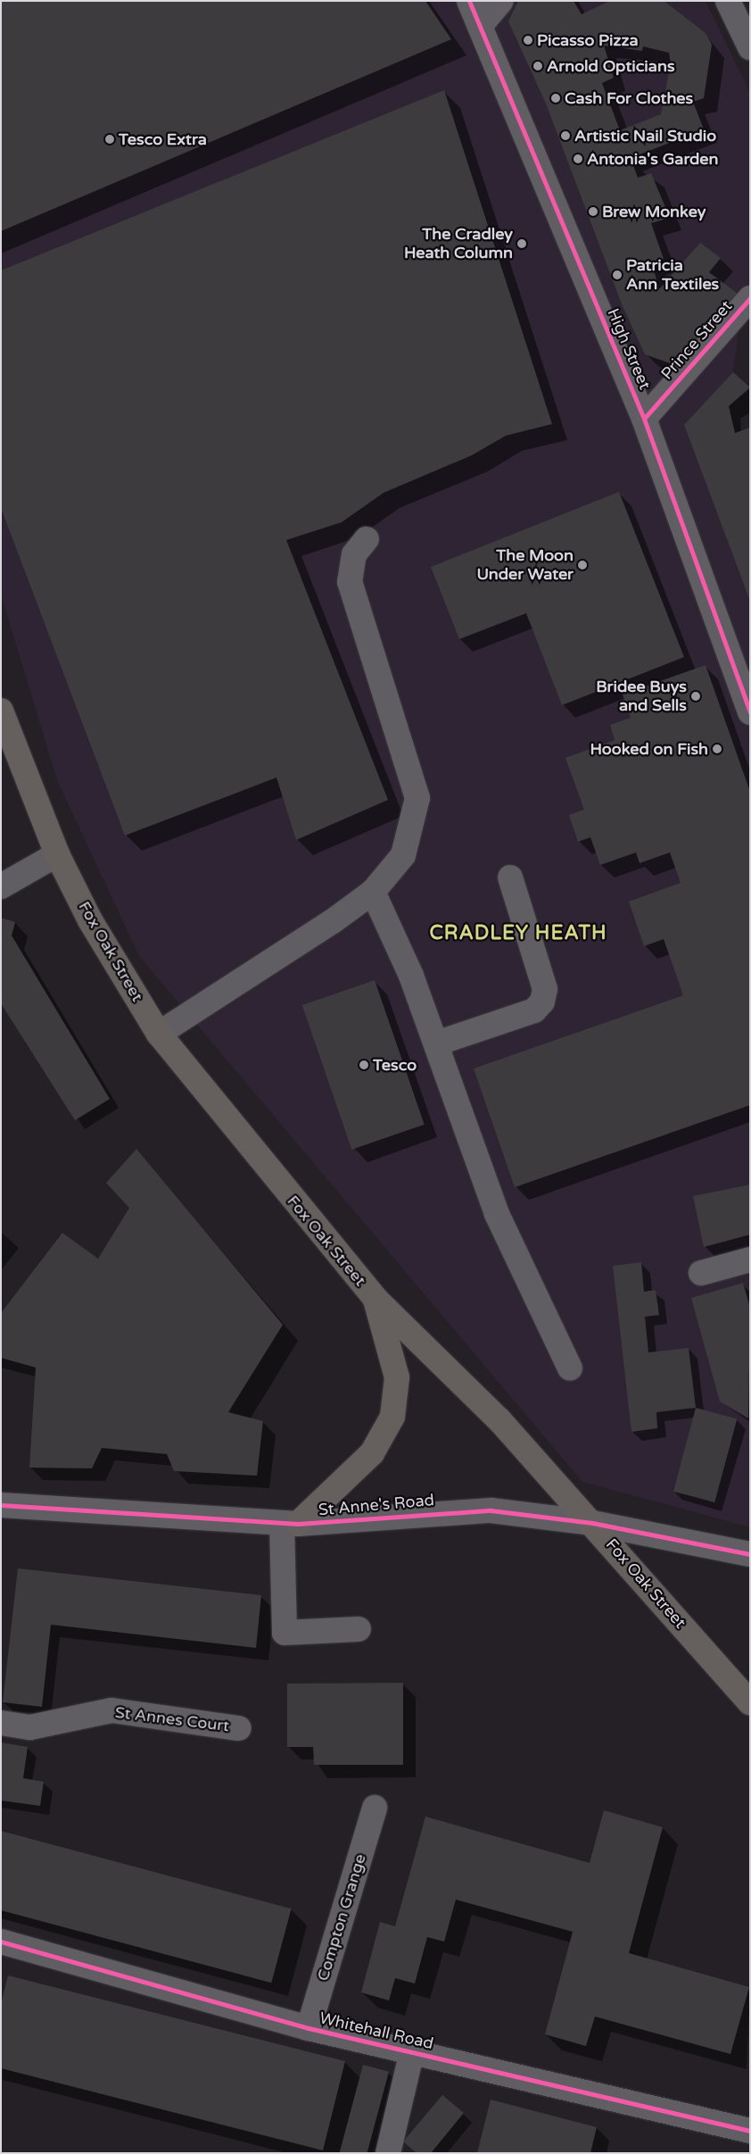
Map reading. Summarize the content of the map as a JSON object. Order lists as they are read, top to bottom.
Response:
{
  "streets": {
    "main road": ["Fox Oak Street"],
    "street": [
      "Prince Street",
      "High Street",
      "St Anne's Road",
      "St Annes Court",
      "Compton Grange",
      "Whitehall Road"
    ]
  },
  "crossings": [
    ["Prince Street", "High Street"],
    ["Fox Oak Street", "St Anne's Road"],
    ["Compton Grange", "Whitehall Road"]
  ],
  "districts": ["CRADLEY HEATH"],
  "places": [
    "Picasso Pizza",
    "Arnold Opticians",
    "Cash For Clothes",
    "Artistic Nail Studio",
    "Tesco Extra",
    "Antonia's Garden",
    "Brew Monkey",
    "The Cradley Heath Column",
    "Patricia Ann Textiles",
    "The Moon Under Water",
    "Bridee Buys and Sells",
    "Hooked on Fish",
    "Tesco"
  ]
}
